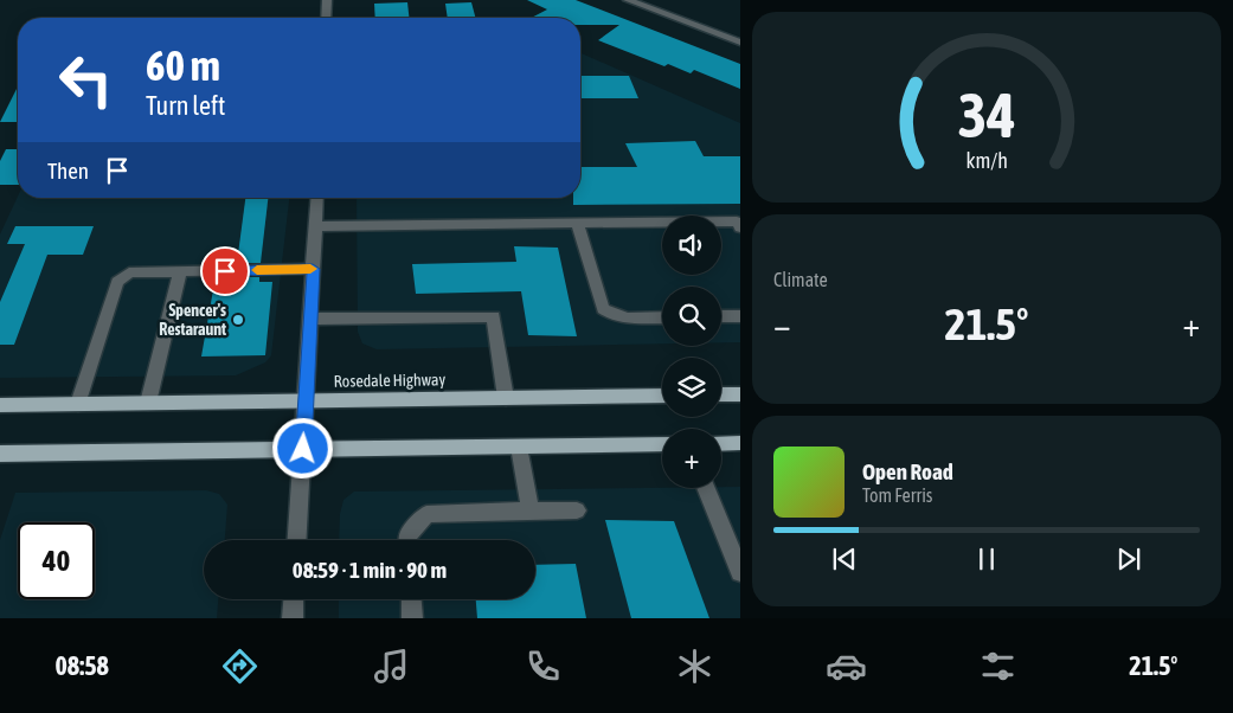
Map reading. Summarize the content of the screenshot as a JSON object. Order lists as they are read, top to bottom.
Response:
{
  "streets": {
    "main road": ["Rosedale Highway"]
  },
  "places": ["Spencer's Restaraunt"],
  "page": {
    "turn": ["60 m", "Turn left"],
    "then": "Then",
    "tile": "Climate",
    "map_buttons": "+",
    "heat": ["−", "21.5°", "+"],
    "song": ["Open Road", "Tom Ferris"],
    "limit": "40",
    "trip": "08:59 · 1 min · 90 m",
    "tabs": ["08:58", "21.5°"],
    "gauge": ["34", "km/h"]
  }
}
